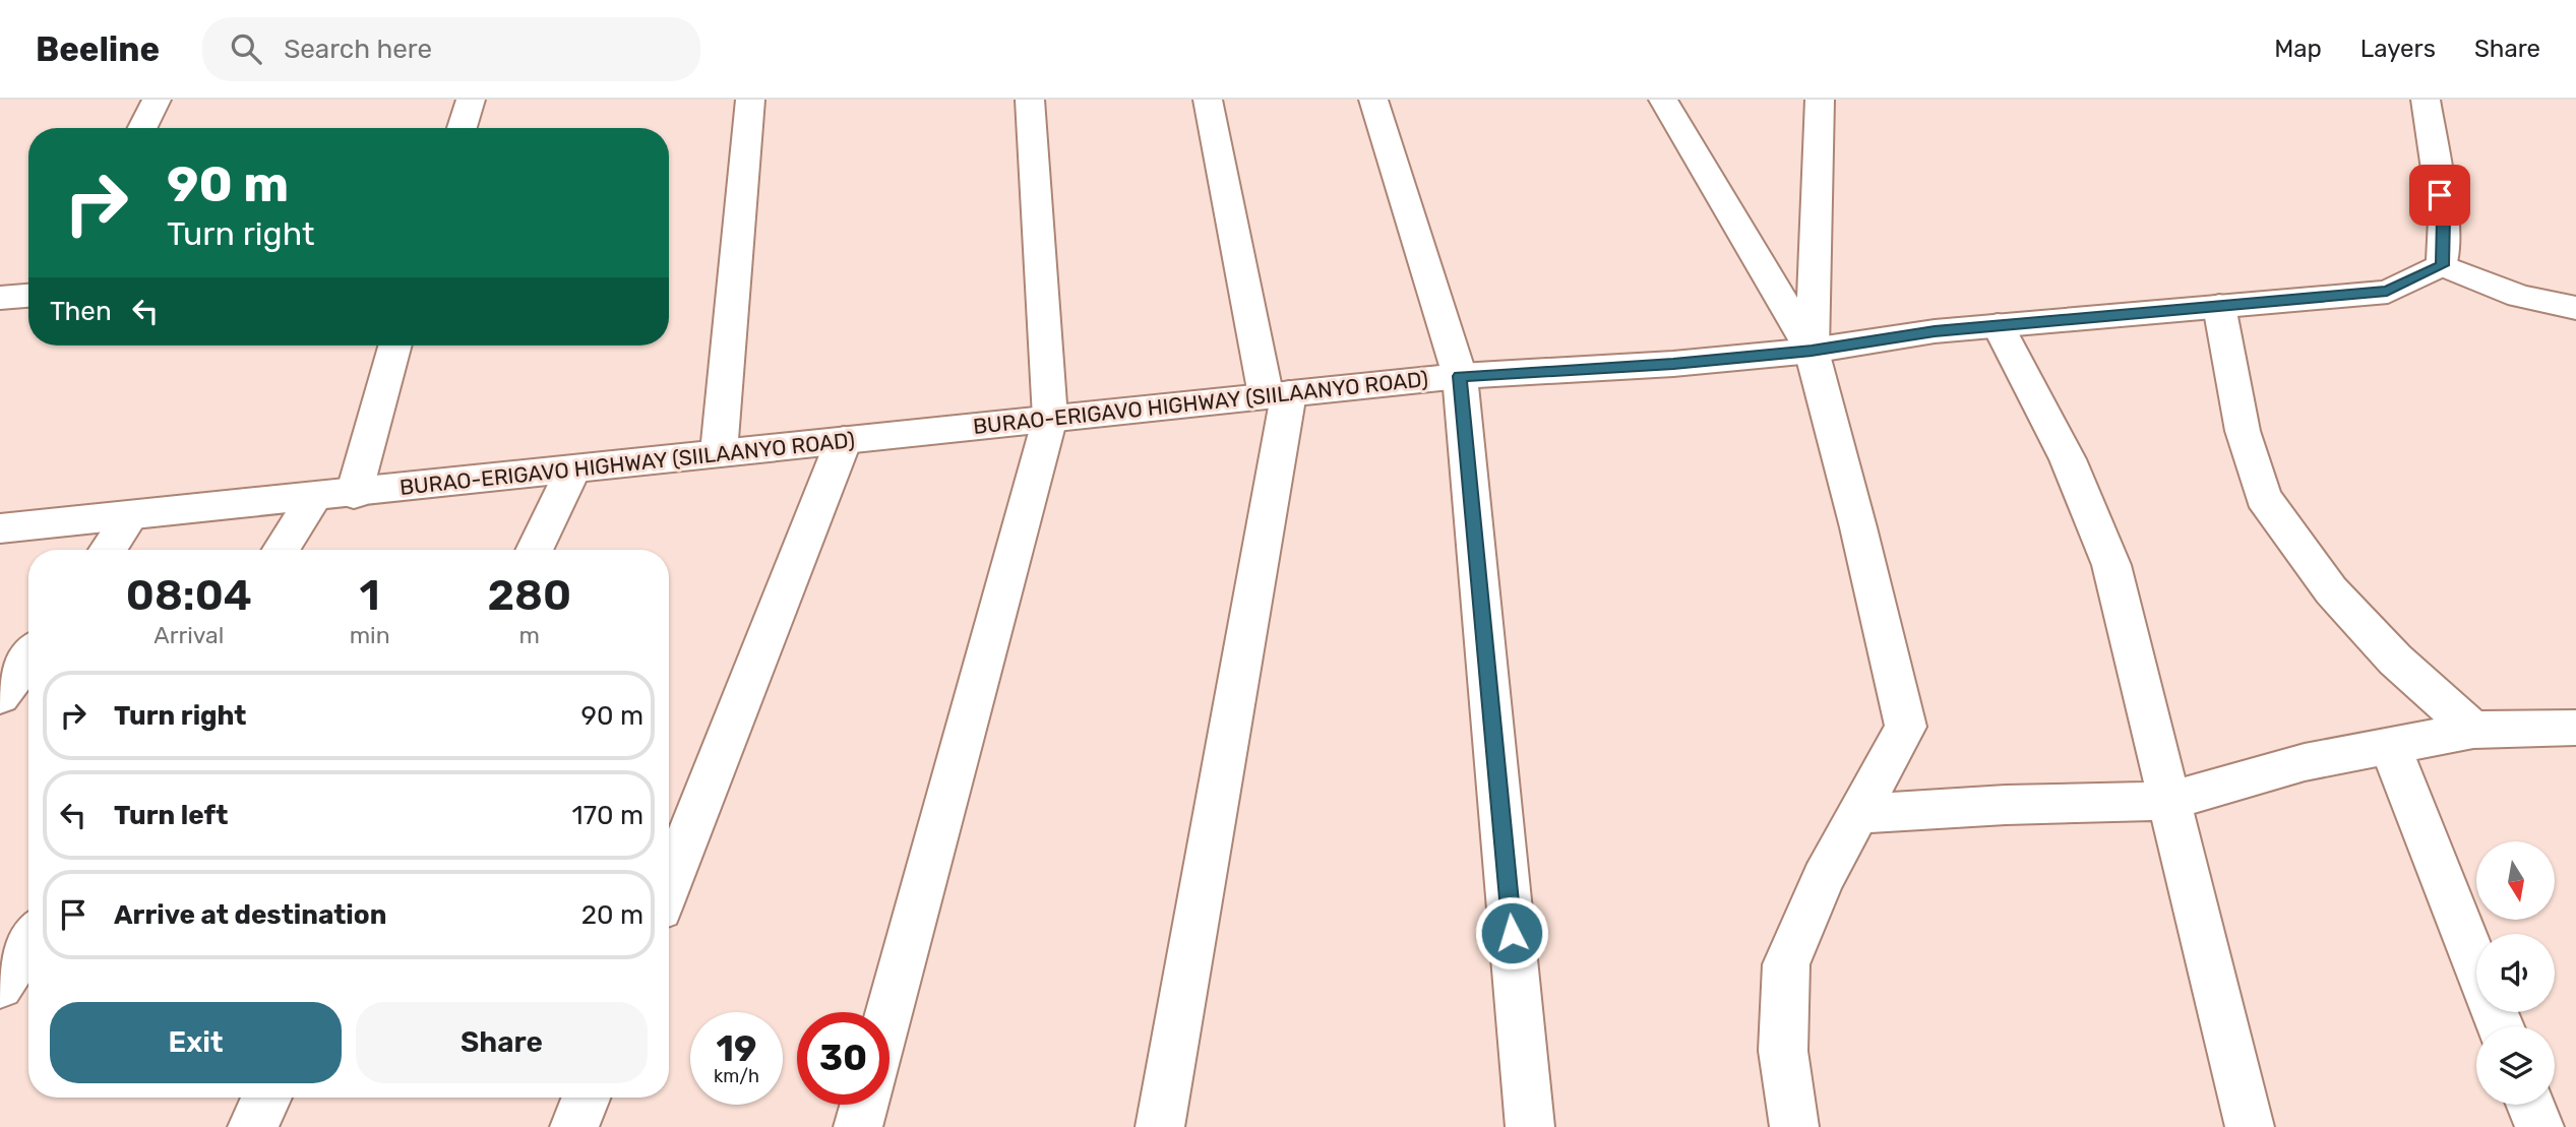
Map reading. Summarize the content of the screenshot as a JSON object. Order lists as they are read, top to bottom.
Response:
{
  "streets": {
    "main road": ["BURAO-ERIGAVO HIGHWAY (SIILAANYO ROAD)"]
  },
  "north": "bottom",
  "page": {
    "header": "Beeline",
    "search": "Search here",
    "nav": ["Map", "Layers", "Share"],
    "turn": ["90 m", "Turn right"],
    "then": "Then",
    "eta": [
      "08:04",
      "Arrival",
      "1",
      "min",
      "280",
      "m"
    ],
    "list": [
      {
        "name": "Turn right",
        "value": "90 m"
      },
      {
        "name": "Turn left",
        "value": "170 m"
      },
      {
        "name": "Arrive at destination",
        "value": "20 m"
      }
    ],
    "buttons": ["Exit", "Share"],
    "speed": "19 km/h",
    "limit": "30"
  }
}
